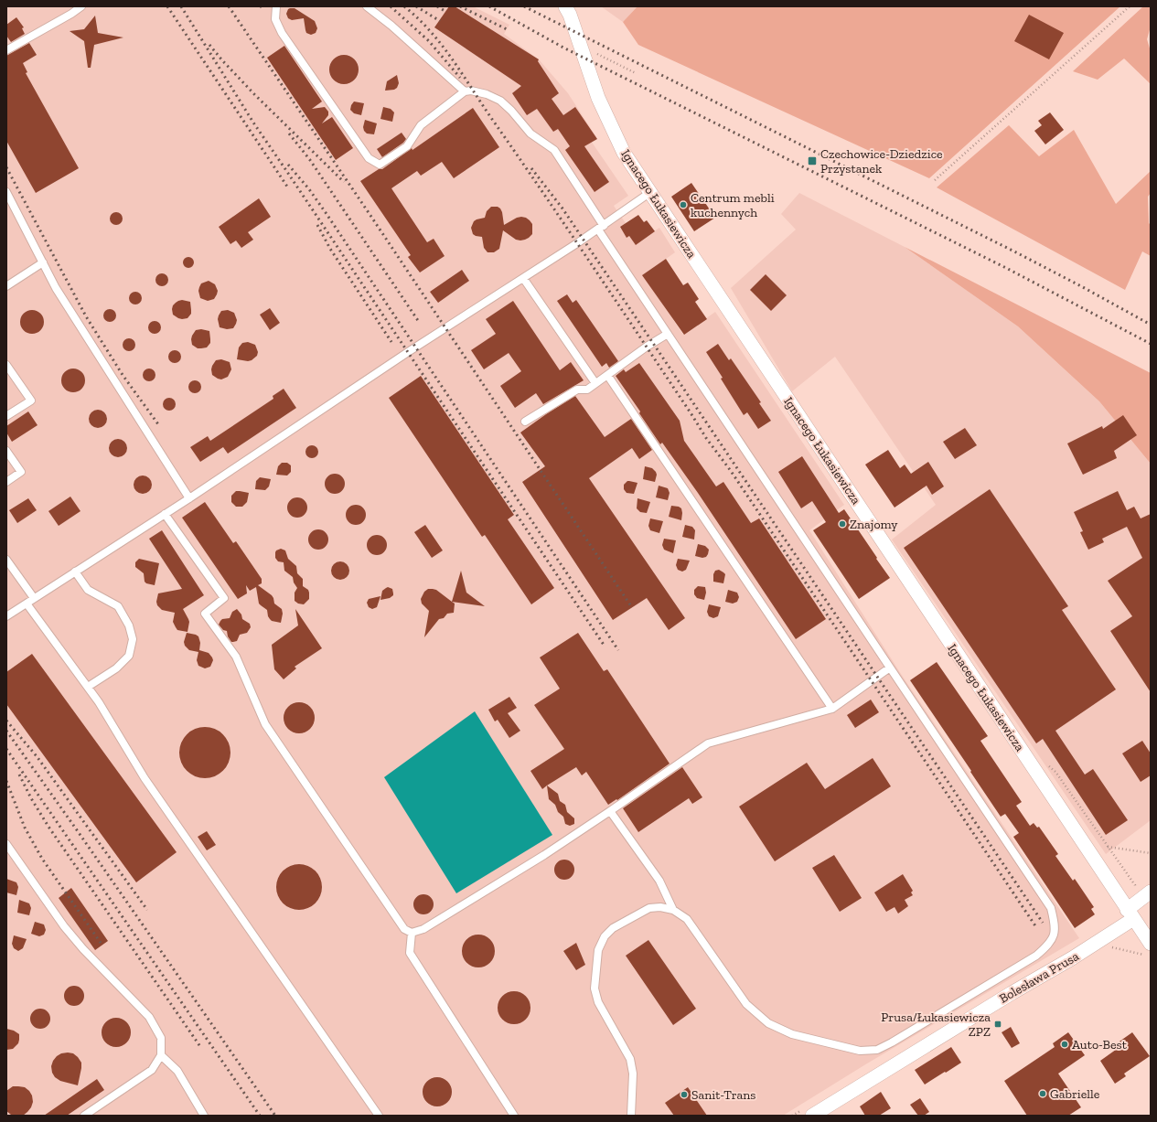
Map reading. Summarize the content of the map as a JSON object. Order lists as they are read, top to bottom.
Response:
{
  "streets": {
    "street": ["Ignacego Łukasiewicza", "Bolesława Prusa"]
  },
  "crossings": [
    ["Ignacego Łukasiewicza", "Bolesława Prusa"]
  ],
  "places": {
    "transit": ["Czechowice-Dziedzice Przystanek", "Prusa/Łukasiewicza ZPZ"],
    "other": [
      "Centrum mebli kuchennych",
      "Znajomy",
      "Auto-Best",
      "Gabrielle",
      "Sanit-Trans"
    ]
  }
}
